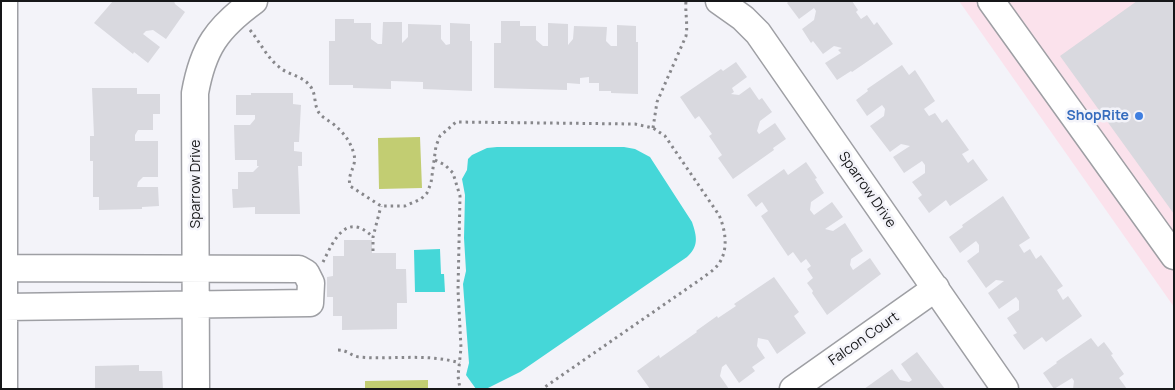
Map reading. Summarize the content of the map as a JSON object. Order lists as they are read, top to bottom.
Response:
{
  "streets": {
    "street": ["Sparrow Drive", "Falcon Court"]
  },
  "crossings": [
    ["Sparrow Drive", "Falcon Court"]
  ],
  "places": ["ShopRite"]
}
